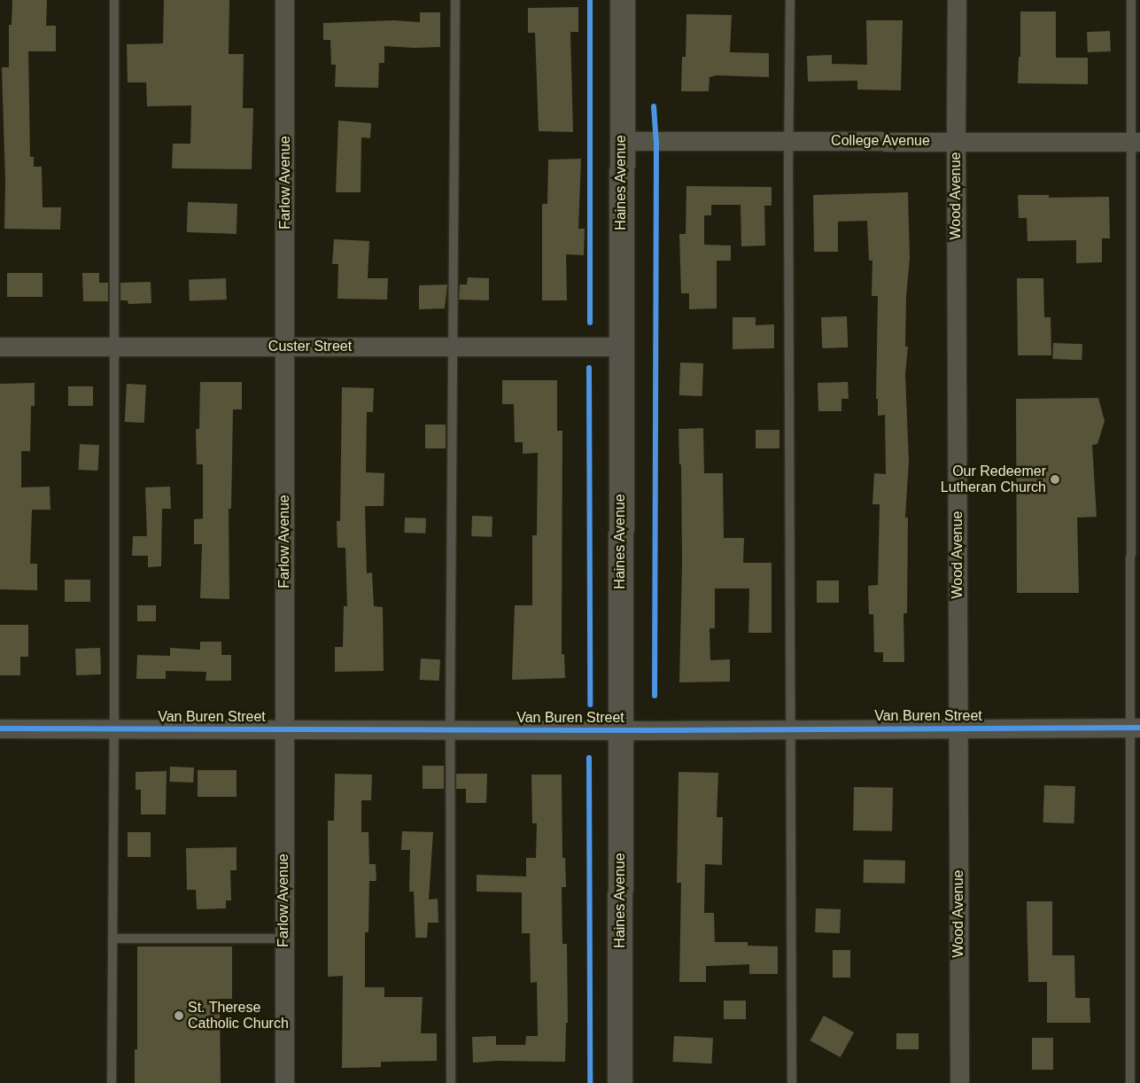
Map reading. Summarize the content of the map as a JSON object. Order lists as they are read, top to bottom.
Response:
{
  "streets": {
    "main road": ["Haines Avenue"],
    "street": [
      "College Avenue",
      "Farlow Avenue",
      "Wood Avenue",
      "Custer Street",
      "Van Buren Street"
    ]
  },
  "crossings": [
    ["College Avenue", "Haines Avenue"],
    ["College Avenue", "Wood Avenue"],
    ["Farlow Avenue", "Custer Street"],
    ["Farlow Avenue", "Van Buren Street"],
    ["Haines Avenue", "Custer Street"],
    ["Haines Avenue", "Van Buren Street"],
    ["Wood Avenue", "Van Buren Street"]
  ],
  "places": ["Our Redeemer Lutheran Church", "St. Therese Catholic Church"]
}
